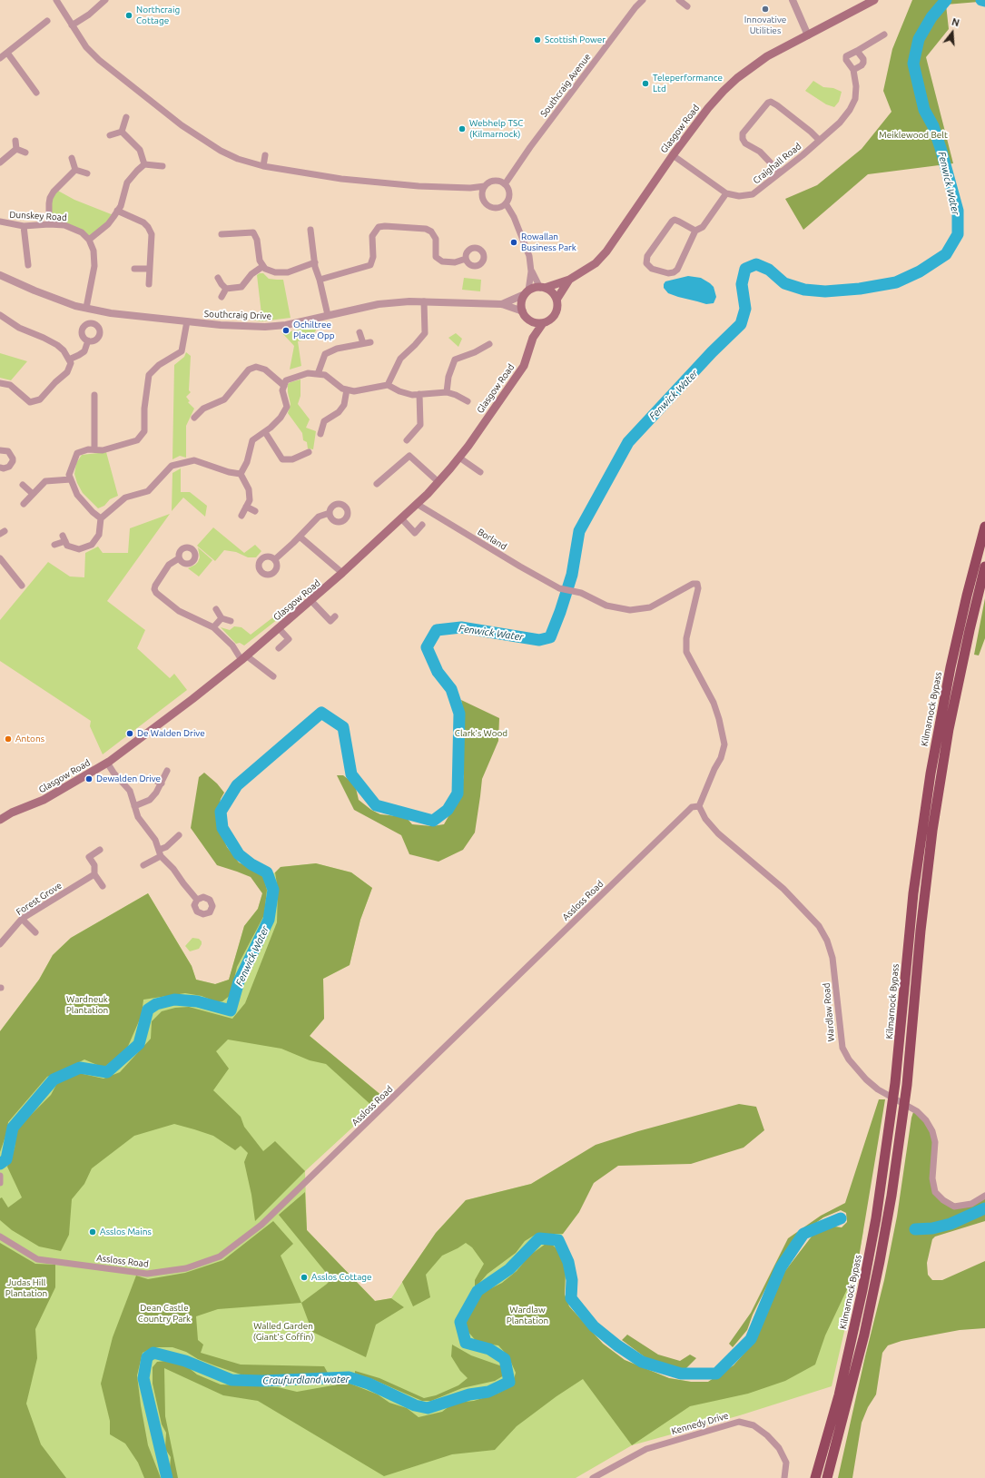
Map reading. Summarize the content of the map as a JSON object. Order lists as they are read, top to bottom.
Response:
{
  "streets": {
    "highway": ["Kilmarnock Bypass"],
    "main road": ["Glasgow Road"],
    "street": [
      "Southcraig Avenue",
      "Craighall Road",
      "Dunskey Road",
      "Southcraig Drive",
      "Borland",
      "Forest Grove",
      "Assloss Road",
      "Wardlaw Road",
      "Kennedy Drive"
    ]
  },
  "crossings": [
    ["Glasgow Road", "Craighall Road"],
    ["Glasgow Road", "Southcraig Drive"],
    ["Glasgow Road", "Borland"],
    ["Borland", "Assloss Road"],
    ["Borland", "Wardlaw Road"],
    ["Assloss Road", "Wardlaw Road"]
  ],
  "water": ["Fenwick Water", "Craufurdland water"],
  "parks": [
    "Meiklewood Belt",
    "Clark's Wood",
    "Wardneuk Plantation",
    "Judas Hill Plantation",
    "Dean Castle Country Park",
    "Wardlaw Plantation",
    "Walled Garden (Giant's Coffin)"
  ],
  "places": [
    "Innovative Utilities",
    "Northcraig Cottage",
    "Scottish Power",
    "Teleperformance Ltd",
    "Webhelp TSC (Kilmarnock)",
    "Rowallan Business Park",
    "Ochiltree Place Opp",
    "De Walden Drive",
    "Antons",
    "Dewalden Drive",
    "Asslos Mains",
    "Asslos Cottage"
  ],
  "north": "top"
}
